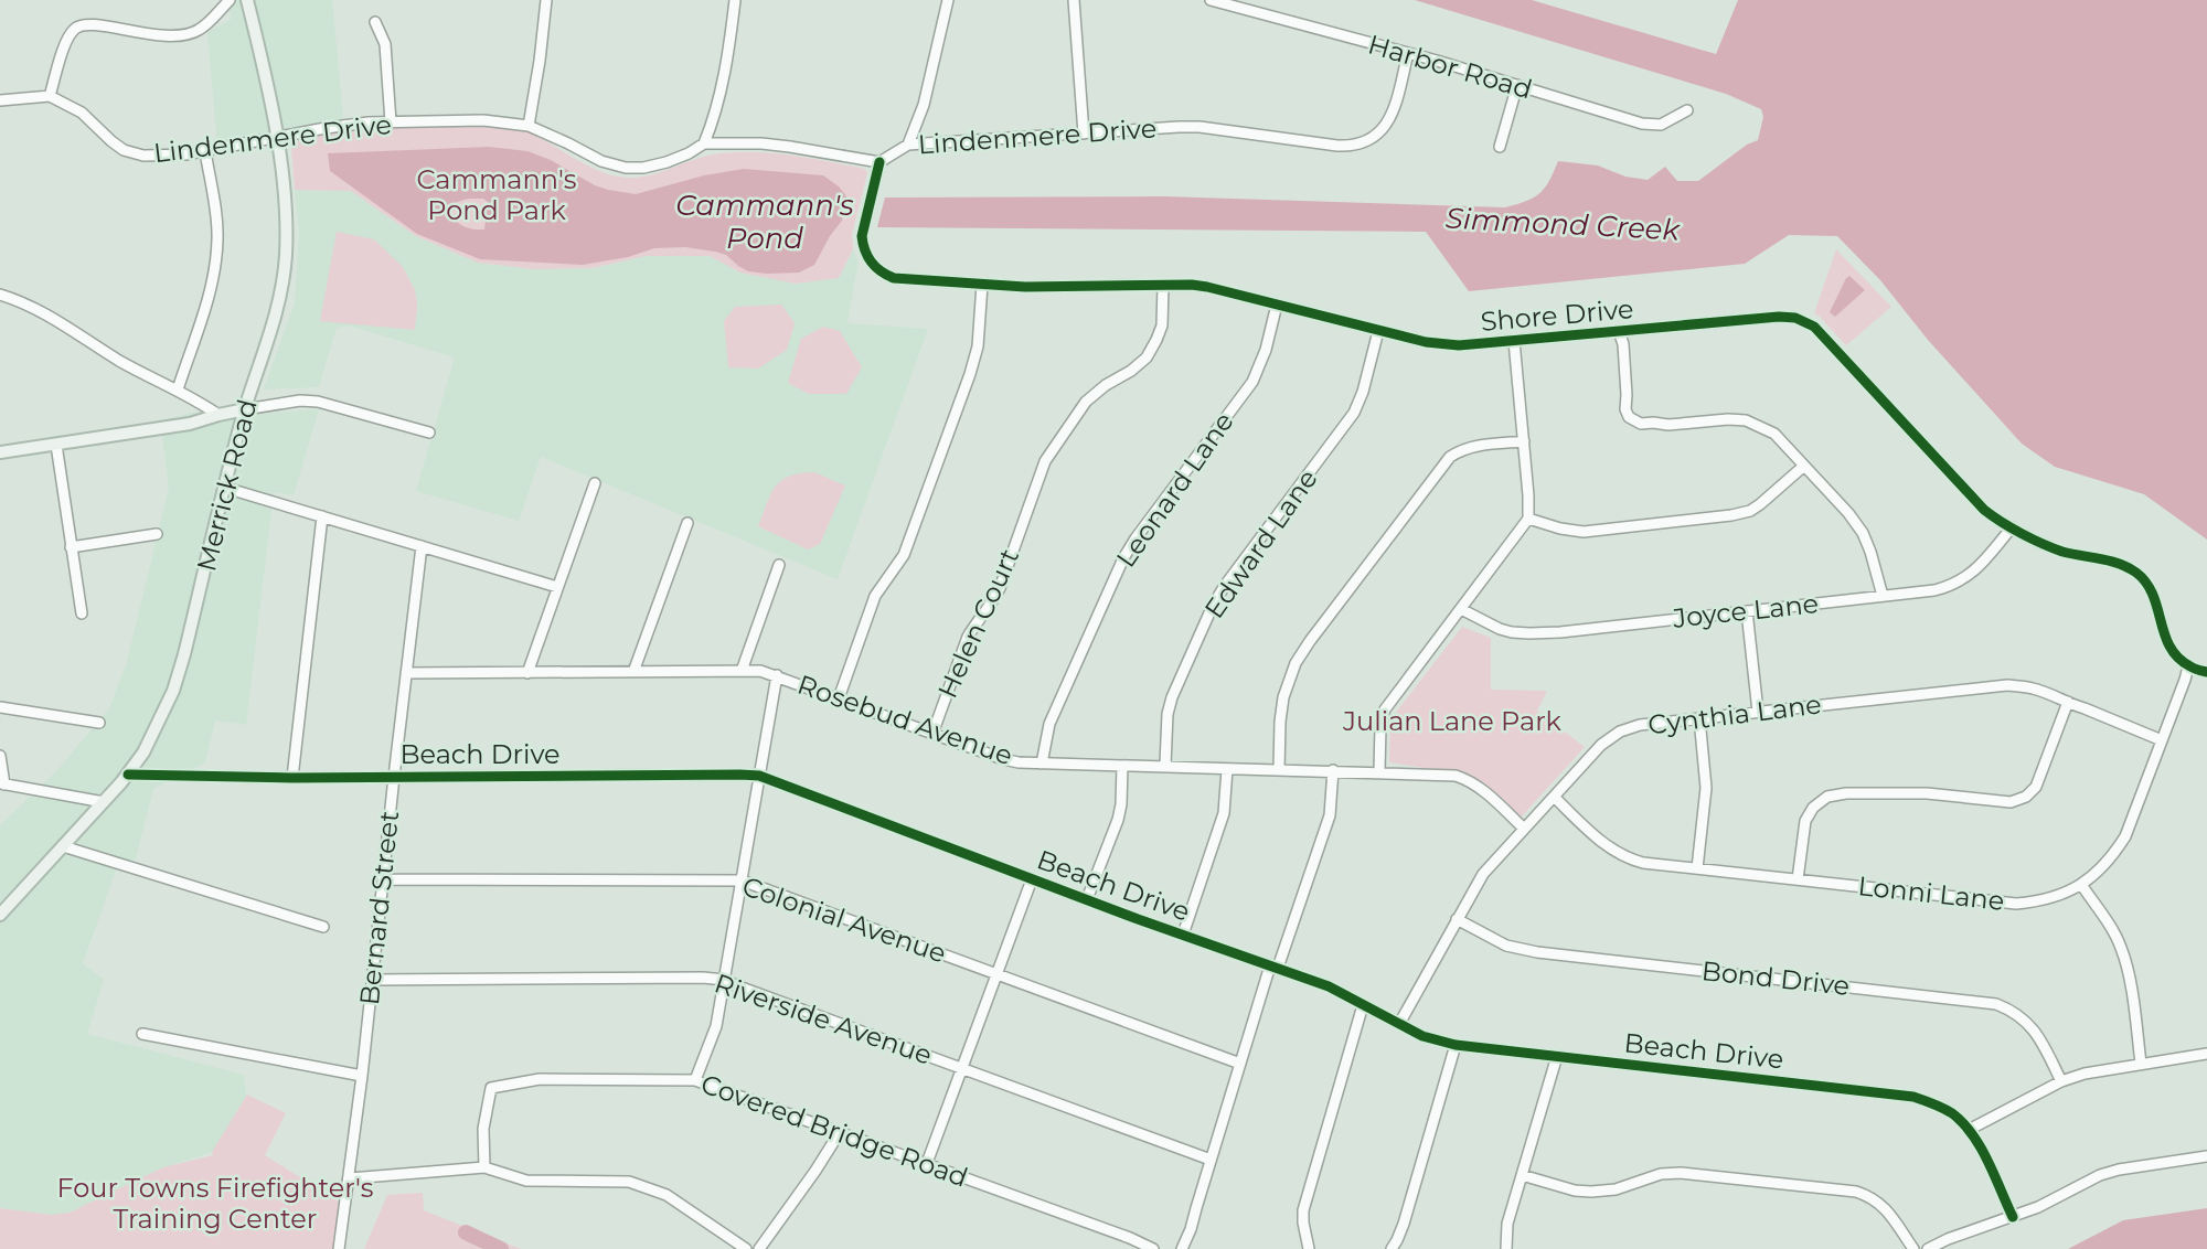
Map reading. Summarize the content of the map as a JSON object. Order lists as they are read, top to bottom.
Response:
{
  "streets": {
    "main road": ["Merrick Road"],
    "street": [
      "Harbor Road",
      "Lindenmere Drive",
      "Shore Drive",
      "Leonard Lane",
      "Edward Lane",
      "Joyce Lane",
      "Helen Court",
      "Cynthia Lane",
      "Rosebud Avenue",
      "Beach Drive",
      "Lonni Lane",
      "Bernard Street",
      "Colonial Avenue",
      "Bond Drive",
      "Riverside Avenue",
      "Covered Bridge Road"
    ]
  },
  "crossings": [
    ["Harbor Road", "Lindenmere Drive"],
    ["Lindenmere Drive", "Shore Drive"],
    ["Lindenmere Drive", "Merrick Road"],
    ["Shore Drive", "Leonard Lane"],
    ["Shore Drive", "Edward Lane"],
    ["Shore Drive", "Joyce Lane"],
    ["Shore Drive", "Helen Court"],
    ["Shore Drive", "Lonni Lane"],
    ["Merrick Road", "Beach Drive"],
    ["Leonard Lane", "Rosebud Avenue"],
    ["Edward Lane", "Rosebud Avenue"],
    ["Helen Court", "Rosebud Avenue"],
    ["Cynthia Lane", "Rosebud Avenue"],
    ["Cynthia Lane", "Beach Drive"],
    ["Cynthia Lane", "Lonni Lane"],
    ["Cynthia Lane", "Bond Drive"],
    ["Rosebud Avenue", "Bernard Street"],
    ["Beach Drive", "Bernard Street"],
    ["Bernard Street", "Colonial Avenue"],
    ["Bernard Street", "Riverside Avenue"]
  ],
  "water": ["Cammann's Pond", "Simmond Creek"],
  "parks": ["Cammann's Pond Park", "Julian Lane Park", "Four Towns Firefighter's Training Center"]
}
